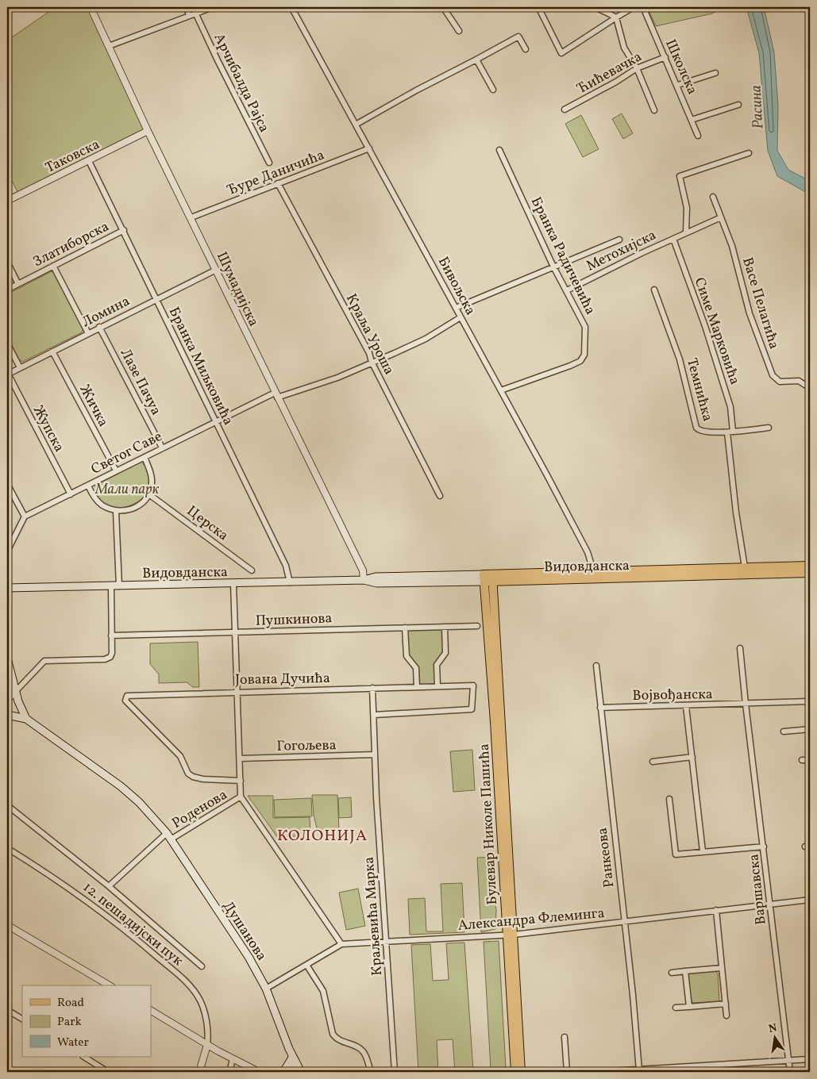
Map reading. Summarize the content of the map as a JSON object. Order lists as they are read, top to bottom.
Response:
{
  "streets": {
    "main road": ["Видовданска", "Булевар Николе Пашића", "Душанова"],
    "street": [
      "Школска",
      "Ћићевачка",
      "Арчибалда Рајса",
      "Таковска",
      "Ђуре Даничића",
      "Златиборска",
      "Метохијска",
      "Бранка Радичевића",
      "Бивољска",
      "Шумадијска",
      "Васе Пелагића",
      "Ломина",
      "Симе Марковића",
      "Краља Уроша",
      "Бранка Миљковића",
      "Лазе Пачуа",
      "Темнићка",
      "Жичка",
      "Жупска",
      "Светог Саве",
      "Церска",
      "Пушкинова",
      "Јована Дучића",
      "Војвођанска",
      "Гогољева",
      "Роденова",
      "Ранкеова",
      "Варшавска",
      "Краљевића Марка",
      "Александра Флеминга",
      "12. пешадијски пук"
    ]
  },
  "crossings": [
    ["Школска", "Ћићевачка"],
    ["Таковска", "Шумадијска"],
    ["Таковска", "Бранка Миљковића"],
    ["Ђуре Даничића", "Бивољска"],
    ["Ђуре Даничића", "Шумадијска"],
    ["Ђуре Даничића", "Краља Уроша"],
    ["Златиборска", "Бранка Миљковића"],
    ["Метохијска", "Бранка Радичевића"],
    ["Метохијска", "Бивољска"],
    ["Метохијска", "Васе Пелагића"],
    ["Метохијска", "Симе Марковића"],
    ["Бранка Радичевића", "Бивољска"],
    ["Бивољска", "Светог Саве"],
    ["Бивољска", "Видовданска"],
    ["Шумадијска", "Ломина"],
    ["Шумадијска", "Светог Саве"],
    ["Шумадијска", "Видовданска"],
    ["Ломина", "Бранка Миљковића"],
    ["Ломина", "Лазе Пачуа"],
    ["Ломина", "Жичка"],
    ["Ломина", "Жупска"],
    ["Симе Марковића", "Темнићка"],
    ["Симе Марковића", "Видовданска"],
    ["Краља Уроша", "Светог Саве"],
    ["Бранка Миљковића", "Светог Саве"],
    ["Бранка Миљковића", "Видовданска"],
    ["Лазе Пачуа", "Светог Саве"],
    ["Жичка", "Светог Саве"],
    ["Жупска", "Светог Саве"],
    ["Видовданска", "Булевар Николе Пашића"],
    ["Јована Дучића", "Краљевића Марка"],
    ["Војвођанска", "Ранкеова"],
    ["Војвођанска", "Варшавска"],
    ["Гогољева", "Краљевића Марка"],
    ["Роденова", "Душанова"],
    ["Булевар Николе Пашића", "Александра Флеминга"],
    ["Ранкеова", "Александра Флеминга"],
    ["Варшавска", "Александра Флеминга"],
    ["Краљевића Марка", "Александра Флеминга"],
    ["Александра Флеминга", "Душанова"]
  ],
  "districts": ["КОЛОНИЈА"],
  "water": ["Расина"],
  "parks": ["Мали парк"],
  "legend": ["Road", "Park", "Water"],
  "north": "top"
}
